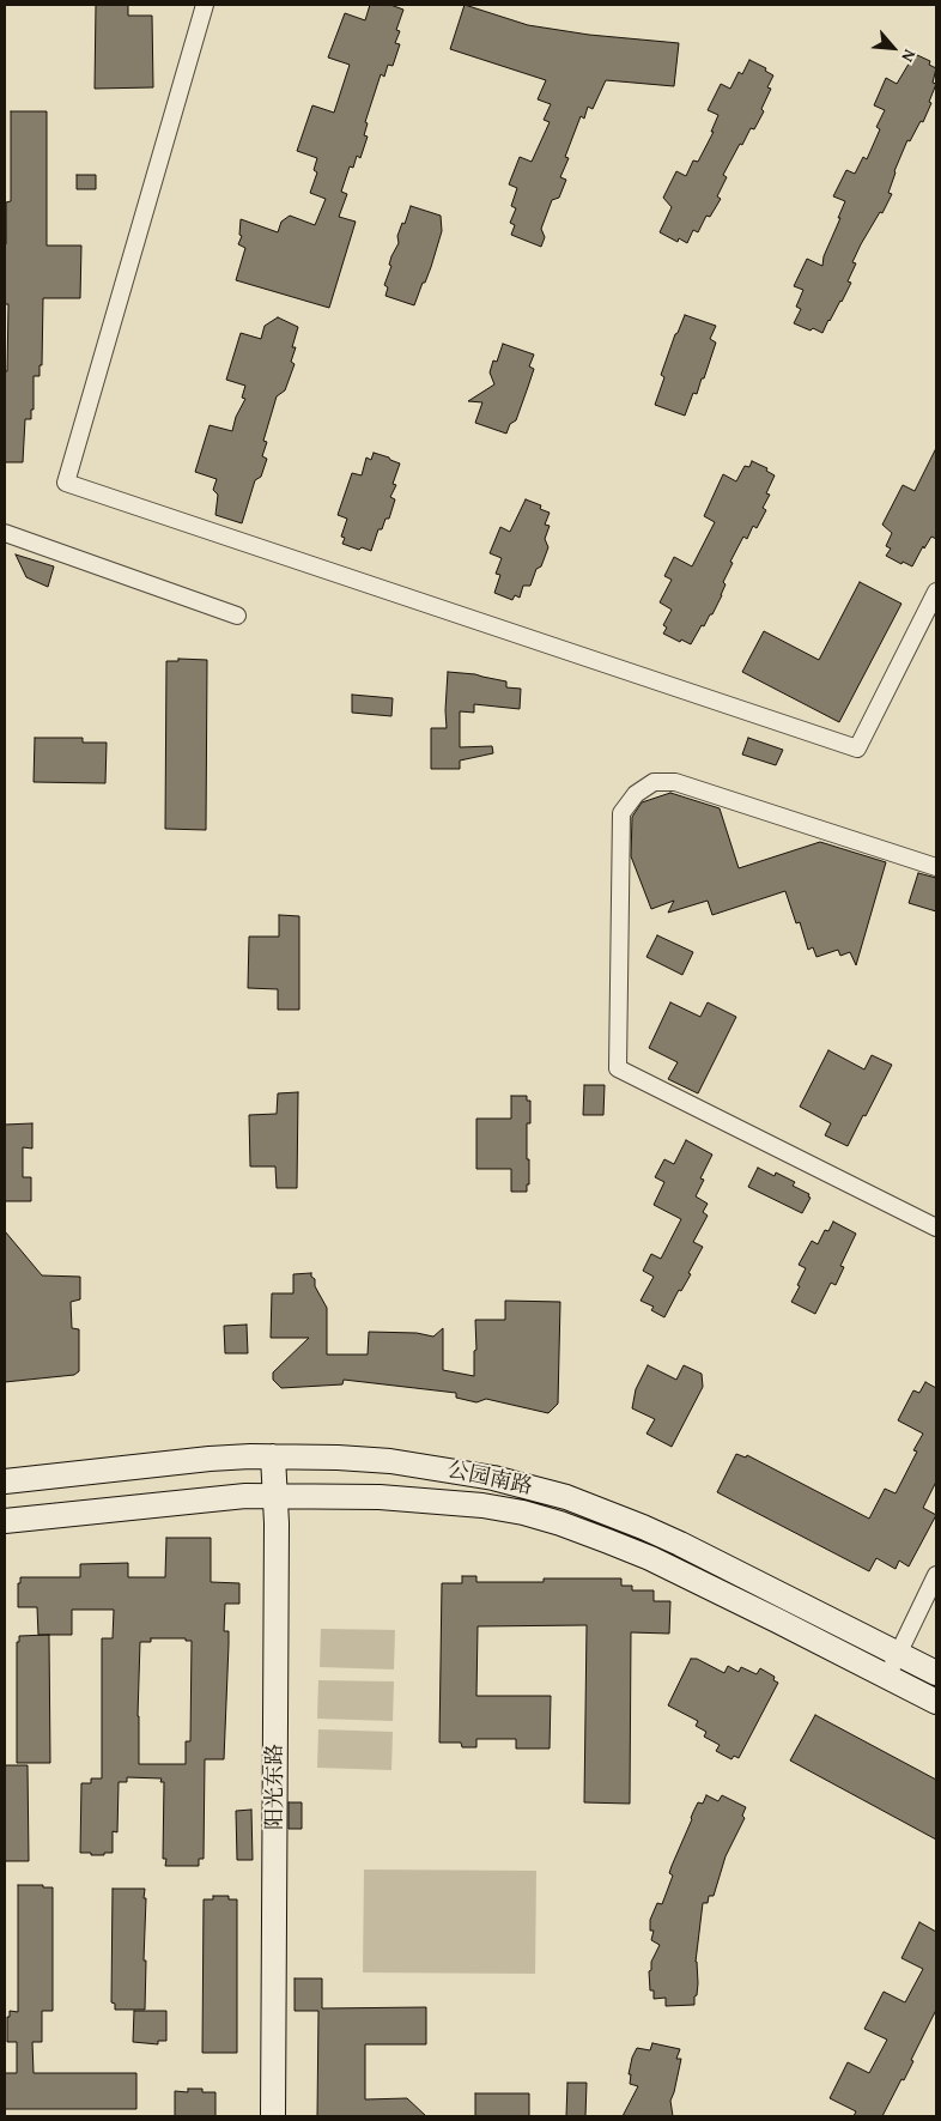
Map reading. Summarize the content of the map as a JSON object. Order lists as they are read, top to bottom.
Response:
{
  "streets": {
    "main road": ["公园南路", "阳光东路"]
  },
  "crossings": [
    ["公园南路", "阳光东路"]
  ],
  "north": "bottom right"
}
